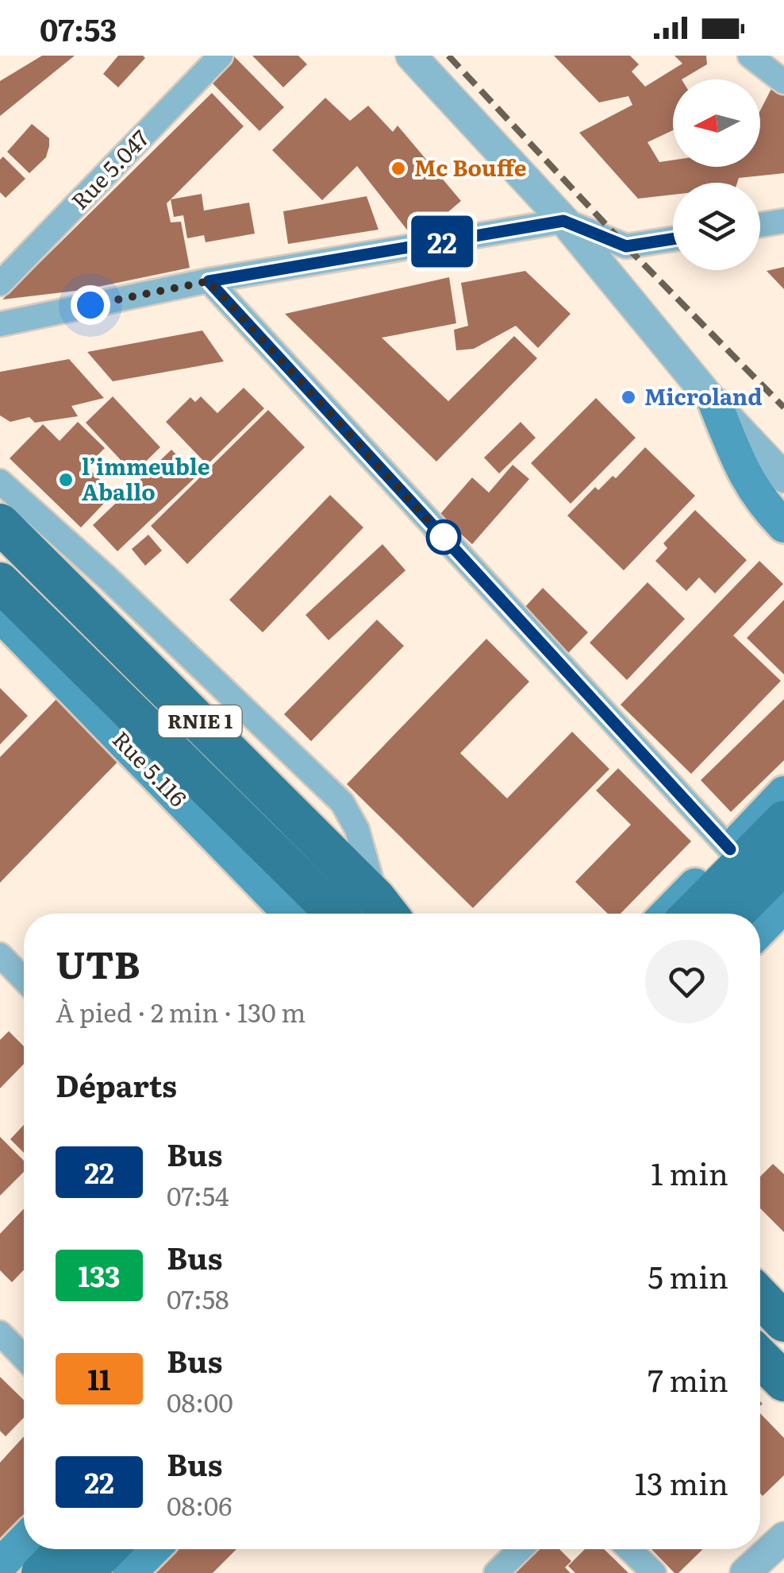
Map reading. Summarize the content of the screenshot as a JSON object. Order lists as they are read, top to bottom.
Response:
{
  "streets": {
    "highway": ["RNIE 1"],
    "main road": ["Rue 5.116"],
    "street": ["Rue 5.047"]
  },
  "places": ["Mc Bouffe", "Microland", "l’immeuble Aballo"],
  "lines": ["bus line 22"],
  "north": "left",
  "page": {
    "status": "07:53",
    "on_map": "22",
    "heading": [
      ["UTB", "À pied · 2 min · 130 m"],
      "Départs"
    ],
    "list": [
      {
        "mark": "22",
        "name": "Bus",
        "note": "07:54",
        "value": "1 min"
      },
      {
        "mark": "133",
        "name": "Bus",
        "note": "07:58",
        "value": "5 min"
      },
      {
        "mark": "11",
        "name": "Bus",
        "note": "08:00",
        "value": "7 min"
      },
      {
        "mark": "22",
        "name": "Bus",
        "note": "08:06",
        "value": "13 min"
      }
    ]
  }
}
